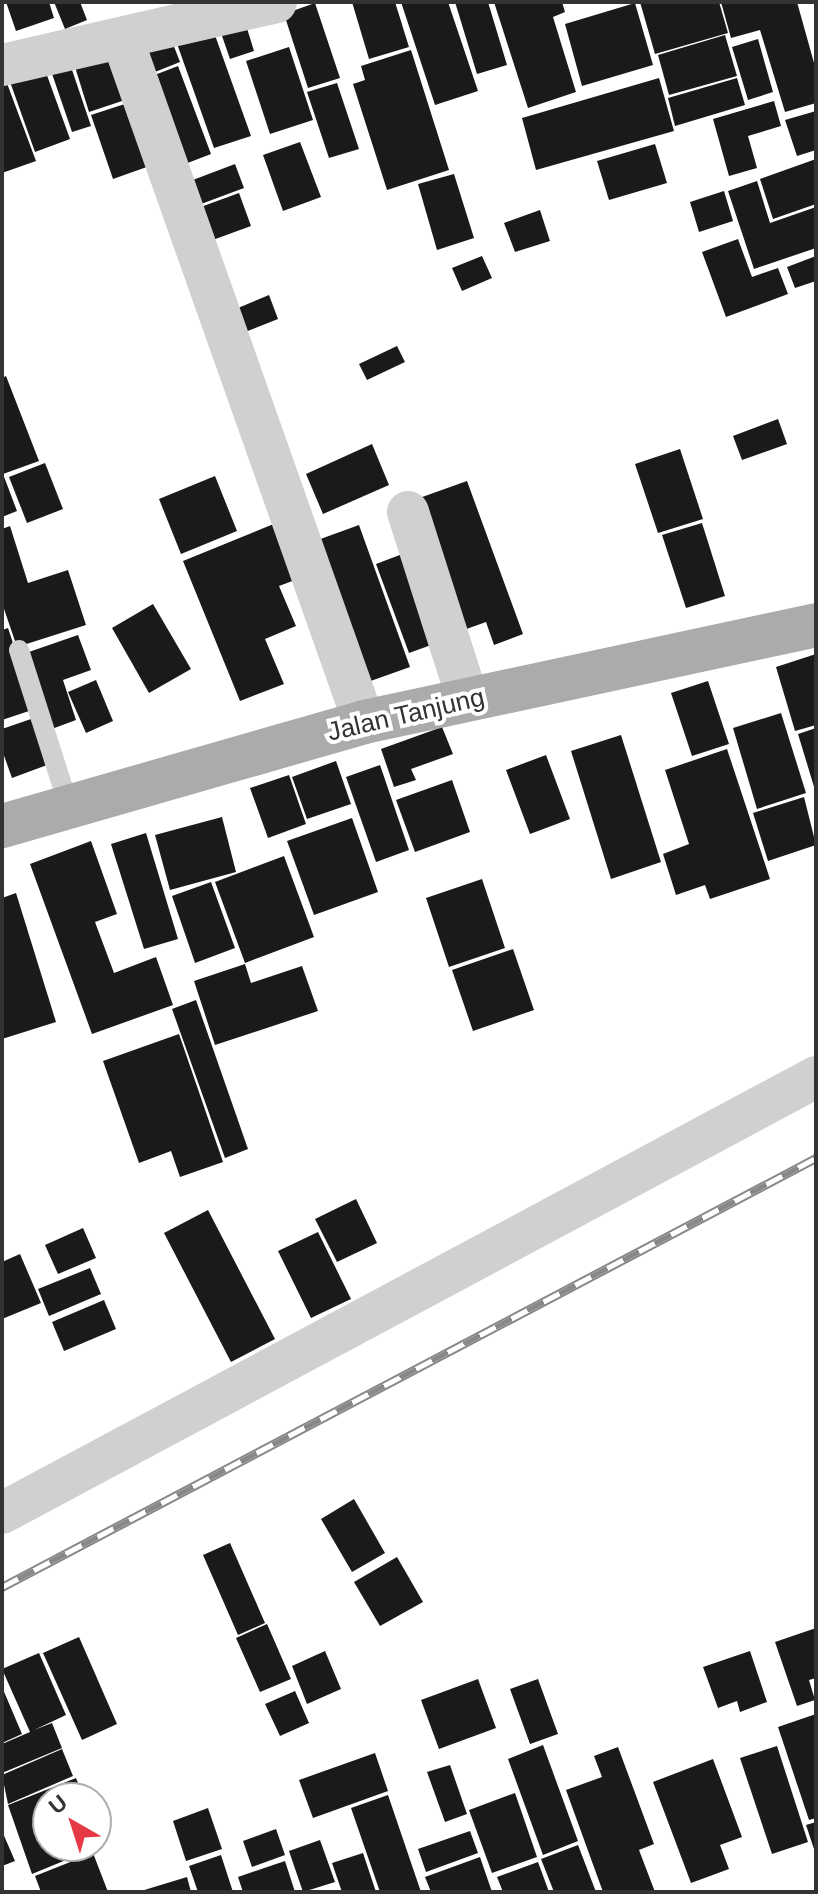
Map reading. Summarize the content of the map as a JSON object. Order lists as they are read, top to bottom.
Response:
{
  "streets": {
    "main road": ["Jalan Tanjung"]
  },
  "north": "top left"
}
